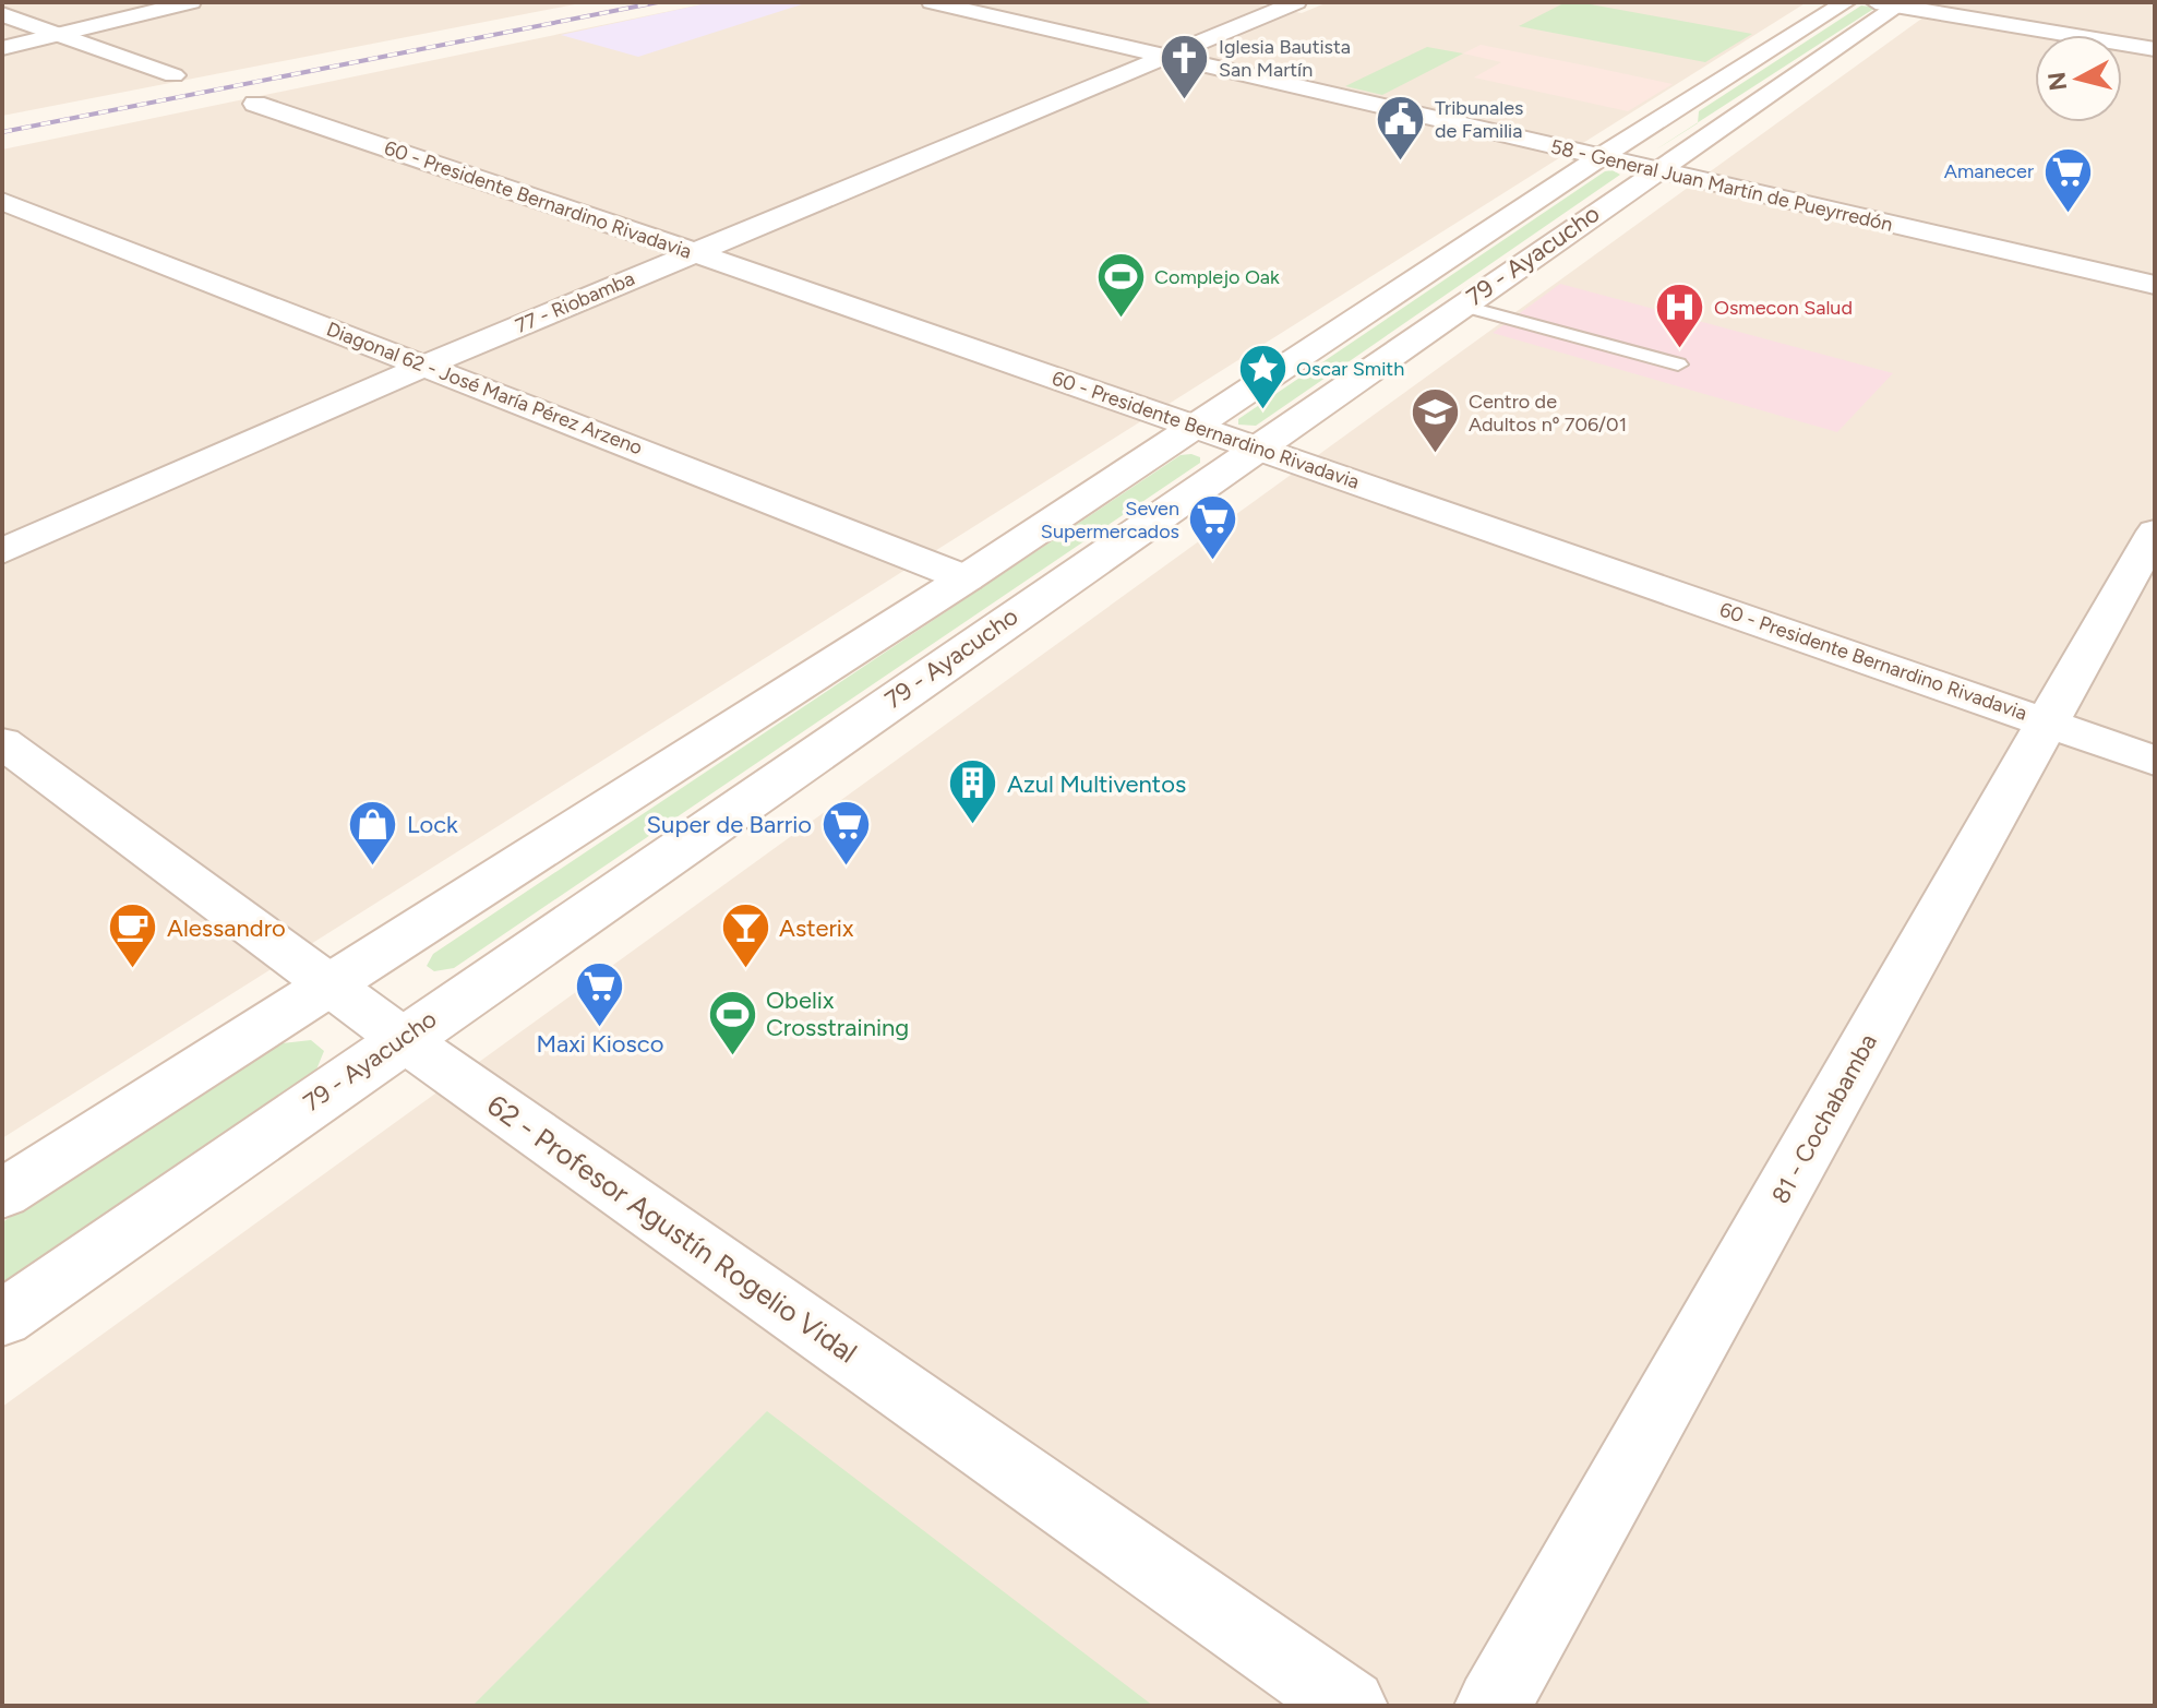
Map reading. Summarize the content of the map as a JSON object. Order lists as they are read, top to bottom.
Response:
{
  "streets": {
    "street": [
      "58 - General Juan Martín de Pueyrredón",
      "60 - Presidente Bernardino Rivadavia",
      "79 - Ayacucho",
      "77 - Riobamba",
      "Diagonal 62 - José María Pérez Arzeno",
      "81 - Cochabamba",
      "62 - Profesor Agustín Rogelio Vidal"
    ]
  },
  "crossings": [
    ["58 - General Juan Martín de Pueyrredón", "79 - Ayacucho"],
    ["58 - General Juan Martín de Pueyrredón", "77 - Riobamba"],
    ["60 - Presidente Bernardino Rivadavia", "79 - Ayacucho"],
    ["60 - Presidente Bernardino Rivadavia", "77 - Riobamba"],
    ["60 - Presidente Bernardino Rivadavia", "81 - Cochabamba"],
    ["79 - Ayacucho", "Diagonal 62 - José María Pérez Arzeno"],
    ["79 - Ayacucho", "62 - Profesor Agustín Rogelio Vidal"],
    ["77 - Riobamba", "Diagonal 62 - José María Pérez Arzeno"]
  ],
  "places": {
    "church": ["Iglesia Bautista San Martín"],
    "public building": ["Tribunales de Familia"],
    "supermarket": [
      "Amanecer",
      "Seven Supermercados",
      "Super de Barrio",
      "Maxi Kiosco"
    ],
    "sports": ["Complejo Oak", "Obelix Crosstraining"],
    "hospital": ["Osmecon Salud"],
    "place": ["Oscar Smith"],
    "school or university": ["Centro de Adultos nº 706/01"],
    "building": ["Azul Multiventos"],
    "shop": ["Lock"],
    "cafe": ["Alessandro"],
    "bar": ["Asterix"]
  },
  "north": "left"
}
